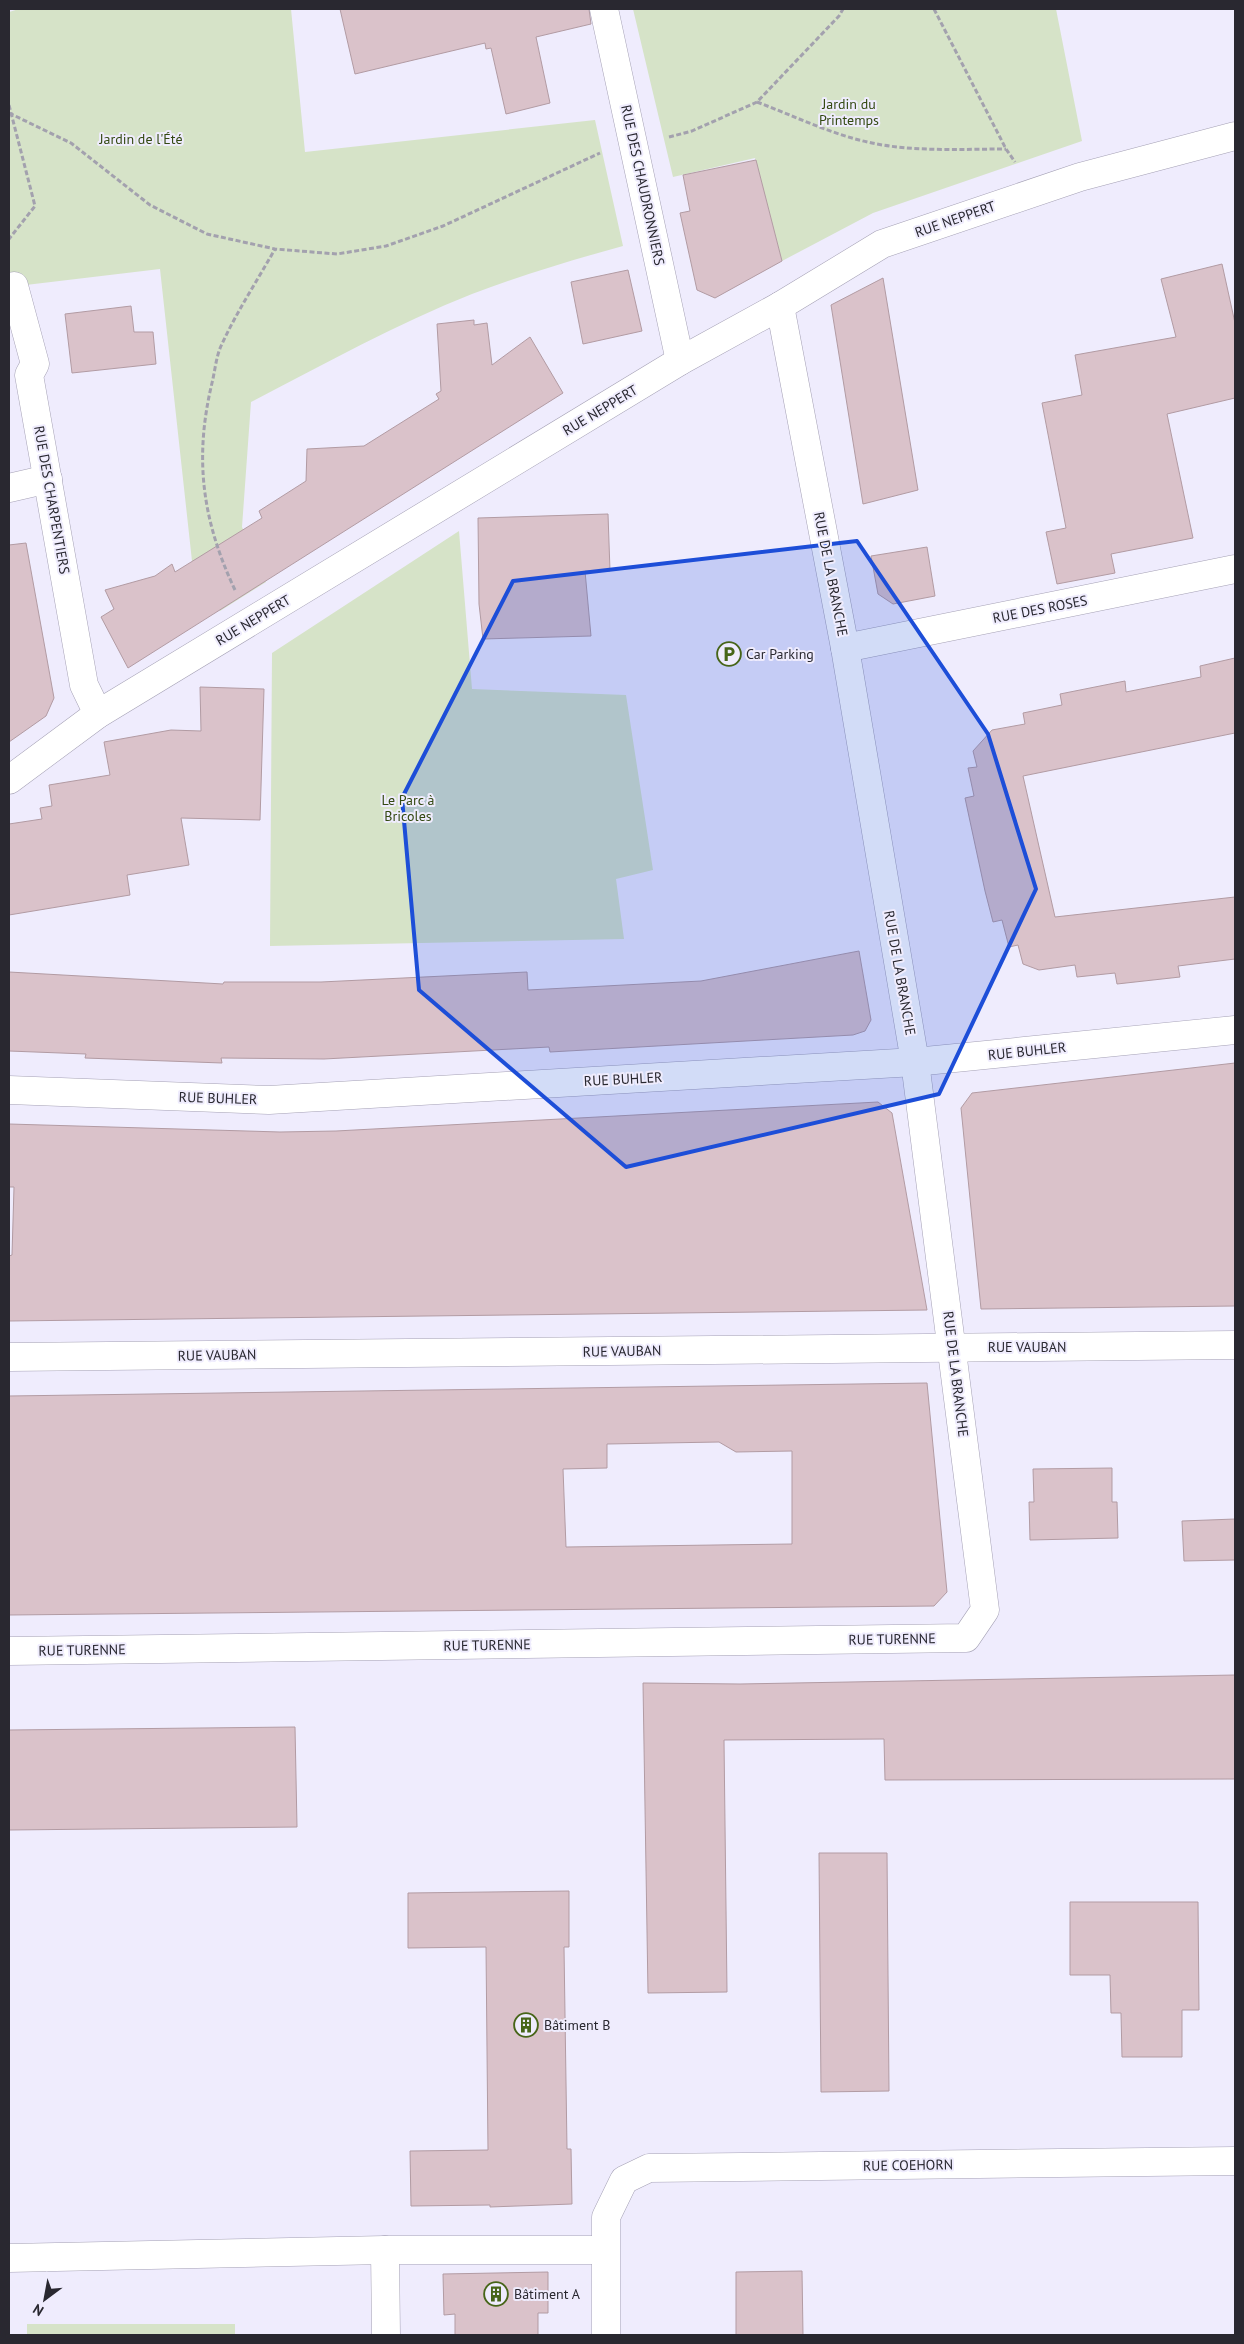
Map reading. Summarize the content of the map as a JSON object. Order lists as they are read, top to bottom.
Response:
{
  "streets": {
    "street": [
      "RUE DES CHAUDRONNIERS",
      "RUE NEPPERT",
      "RUE DES CHARPENTIERS",
      "RUE DE LA BRANCHE",
      "RUE DES ROSES",
      "RUE BUHLER",
      "RUE VAUBAN",
      "RUE TURENNE",
      "RUE COEHORN"
    ]
  },
  "crossings": [
    ["RUE DES CHAUDRONNIERS", "RUE NEPPERT"],
    ["RUE NEPPERT", "RUE DES CHARPENTIERS"],
    ["RUE NEPPERT", "RUE DE LA BRANCHE"],
    ["RUE DE LA BRANCHE", "RUE DES ROSES"],
    ["RUE DE LA BRANCHE", "RUE BUHLER"],
    ["RUE DE LA BRANCHE", "RUE VAUBAN"],
    ["RUE DE LA BRANCHE", "RUE TURENNE"]
  ],
  "parks": ["Jardin du Printemps", "Jardin de l'Été", "Le Parc à Bricoles"],
  "places": {
    "parking": ["Car Parking"],
    "building": ["Bâtiment B", "Bâtiment A"]
  },
  "north": "bottom left"
}
